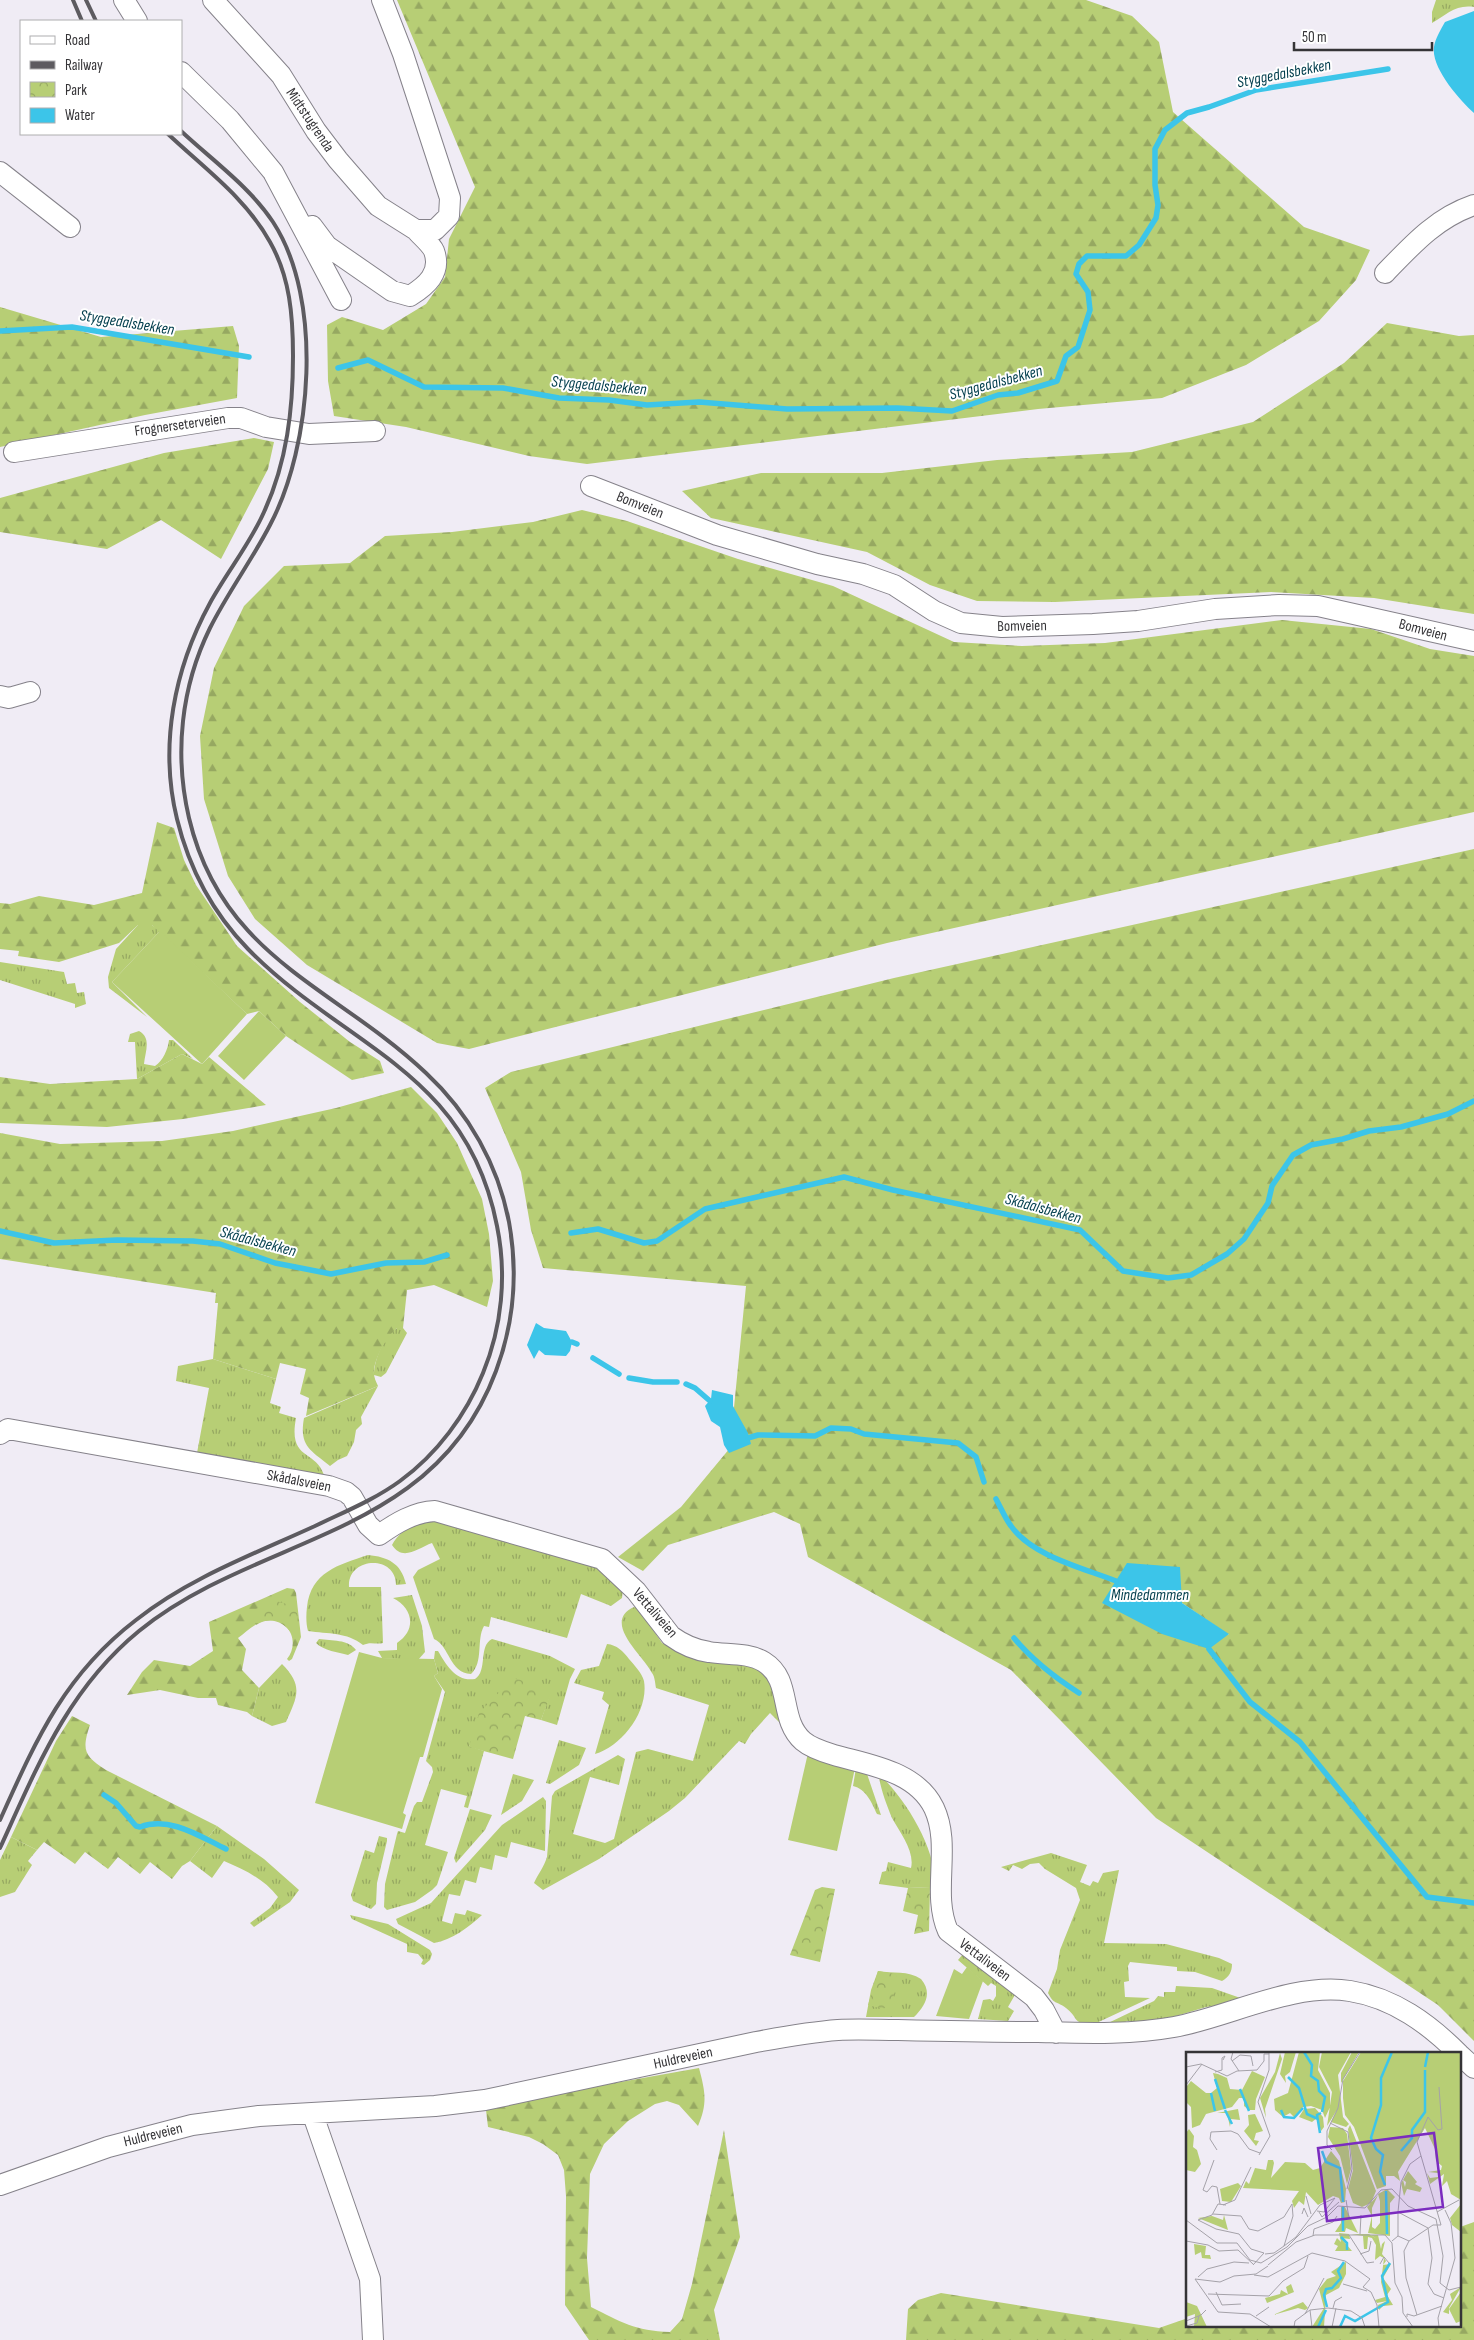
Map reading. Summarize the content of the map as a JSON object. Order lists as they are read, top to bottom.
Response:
{
  "streets": {
    "street": [
      "Midtstugrenda",
      "Frognerseterveien",
      "Bomveien",
      "Skådalsveien",
      "Vettaliveien",
      "Huldreveien"
    ]
  },
  "crossings": [
    ["Skådalsveien", "Vettaliveien"],
    ["Vettaliveien", "Huldreveien"]
  ],
  "water": ["Styggedalsbekken", "Skådalsbekken", "Mindedammen"],
  "legend": [
    "Road",
    "Railway",
    "Park",
    "Water"
  ],
  "scale_bar": "50 m"
}
